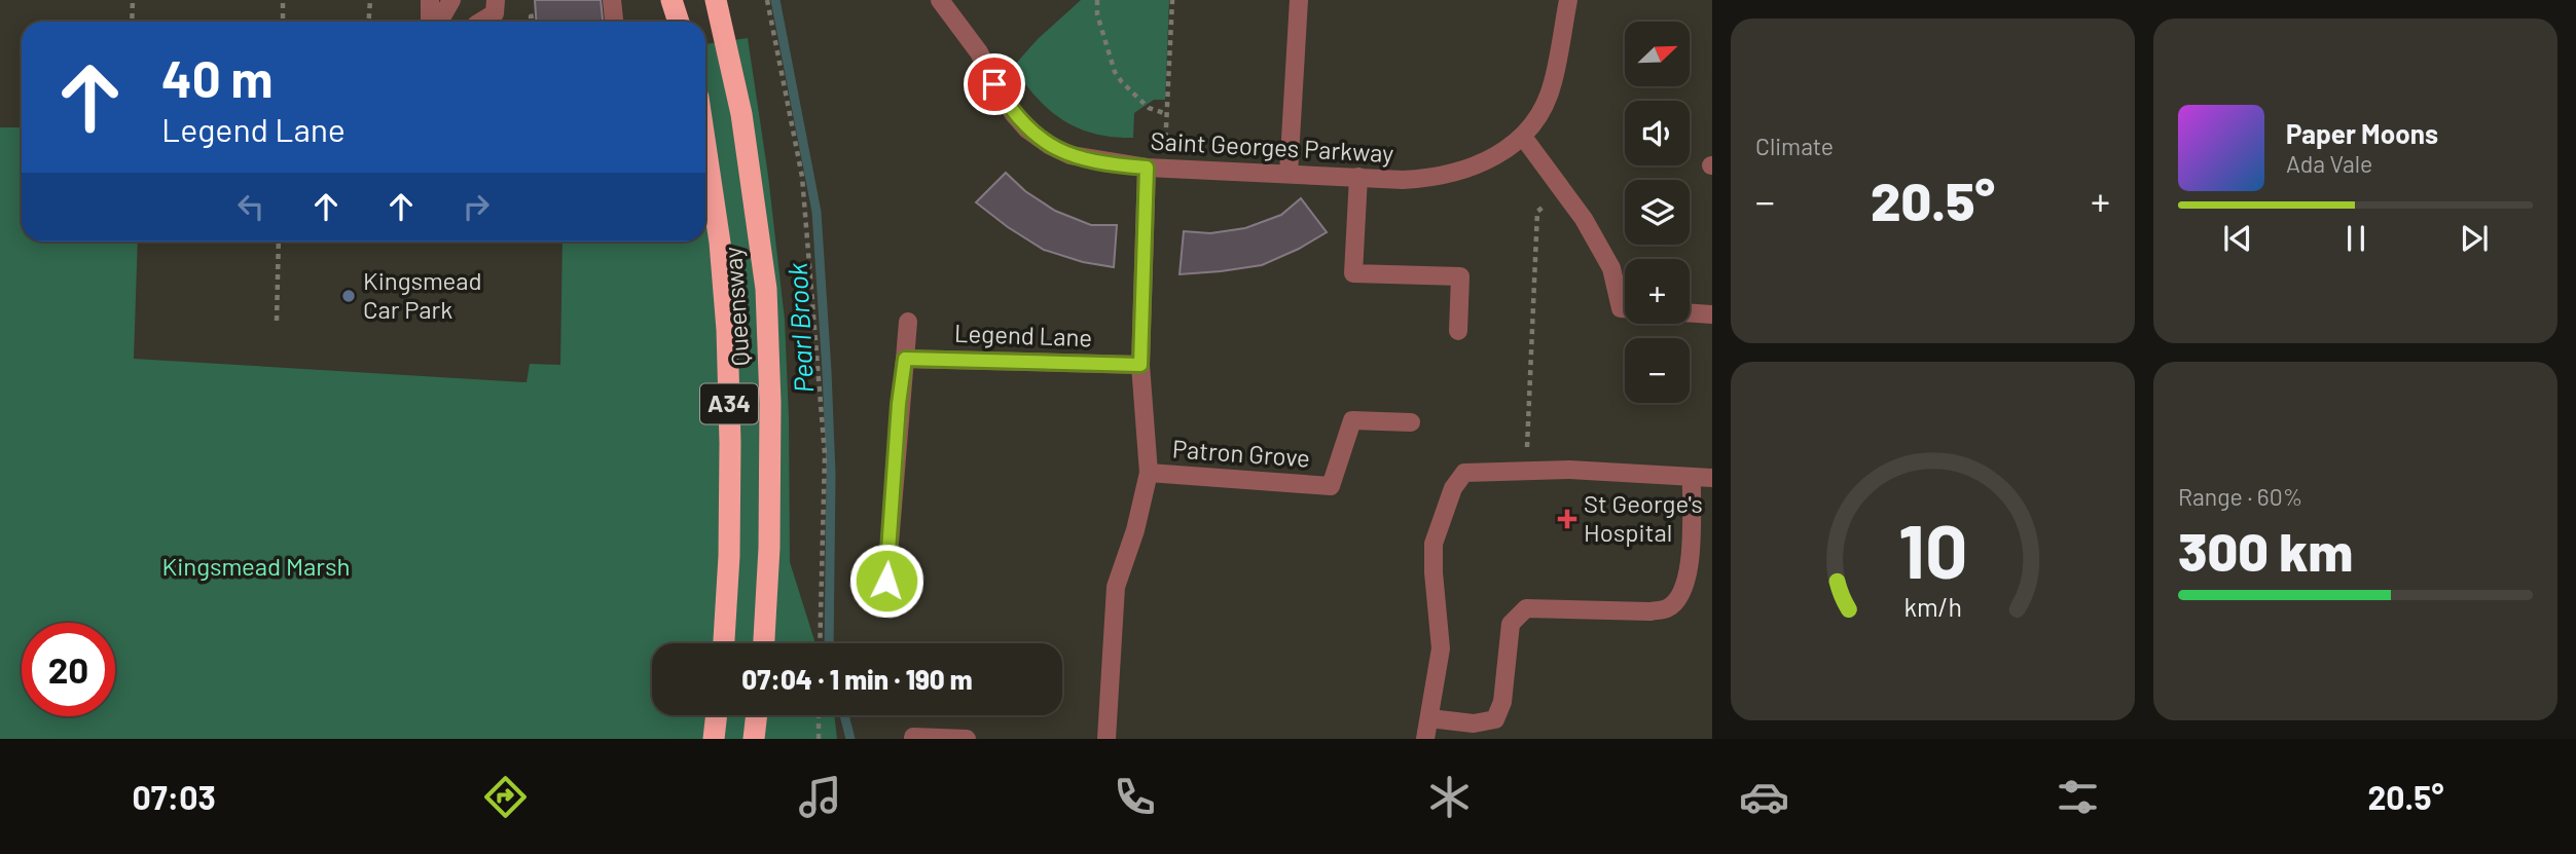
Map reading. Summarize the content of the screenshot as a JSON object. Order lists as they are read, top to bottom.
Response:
{
  "streets": {
    "highway": ["Queensway", "A34"],
    "street": ["Saint Georges Parkway", "Legend Lane", "Patron Grove"]
  },
  "water": ["Pearl Brook"],
  "parks": ["Kingsmead Marsh"],
  "places": {
    "other": ["Kingsmead Car Park"],
    "health": ["St George's Hospital"]
  },
  "north": "top right",
  "page": {
    "tile": [
      "Climate",
      ["Range · 60%", "300 km"]
    ],
    "map_buttons": ["+", "−"],
    "turn": ["40 m", "Legend Lane"],
    "song": ["Paper Moons", "Ada Vale"],
    "heat": ["−", "20.5°", "+"],
    "limit": "20",
    "trip": "07:04 · 1 min · 190 m",
    "tabs": ["07:03", "20.5°"],
    "gauge": ["10", "km/h"]
  }
}
